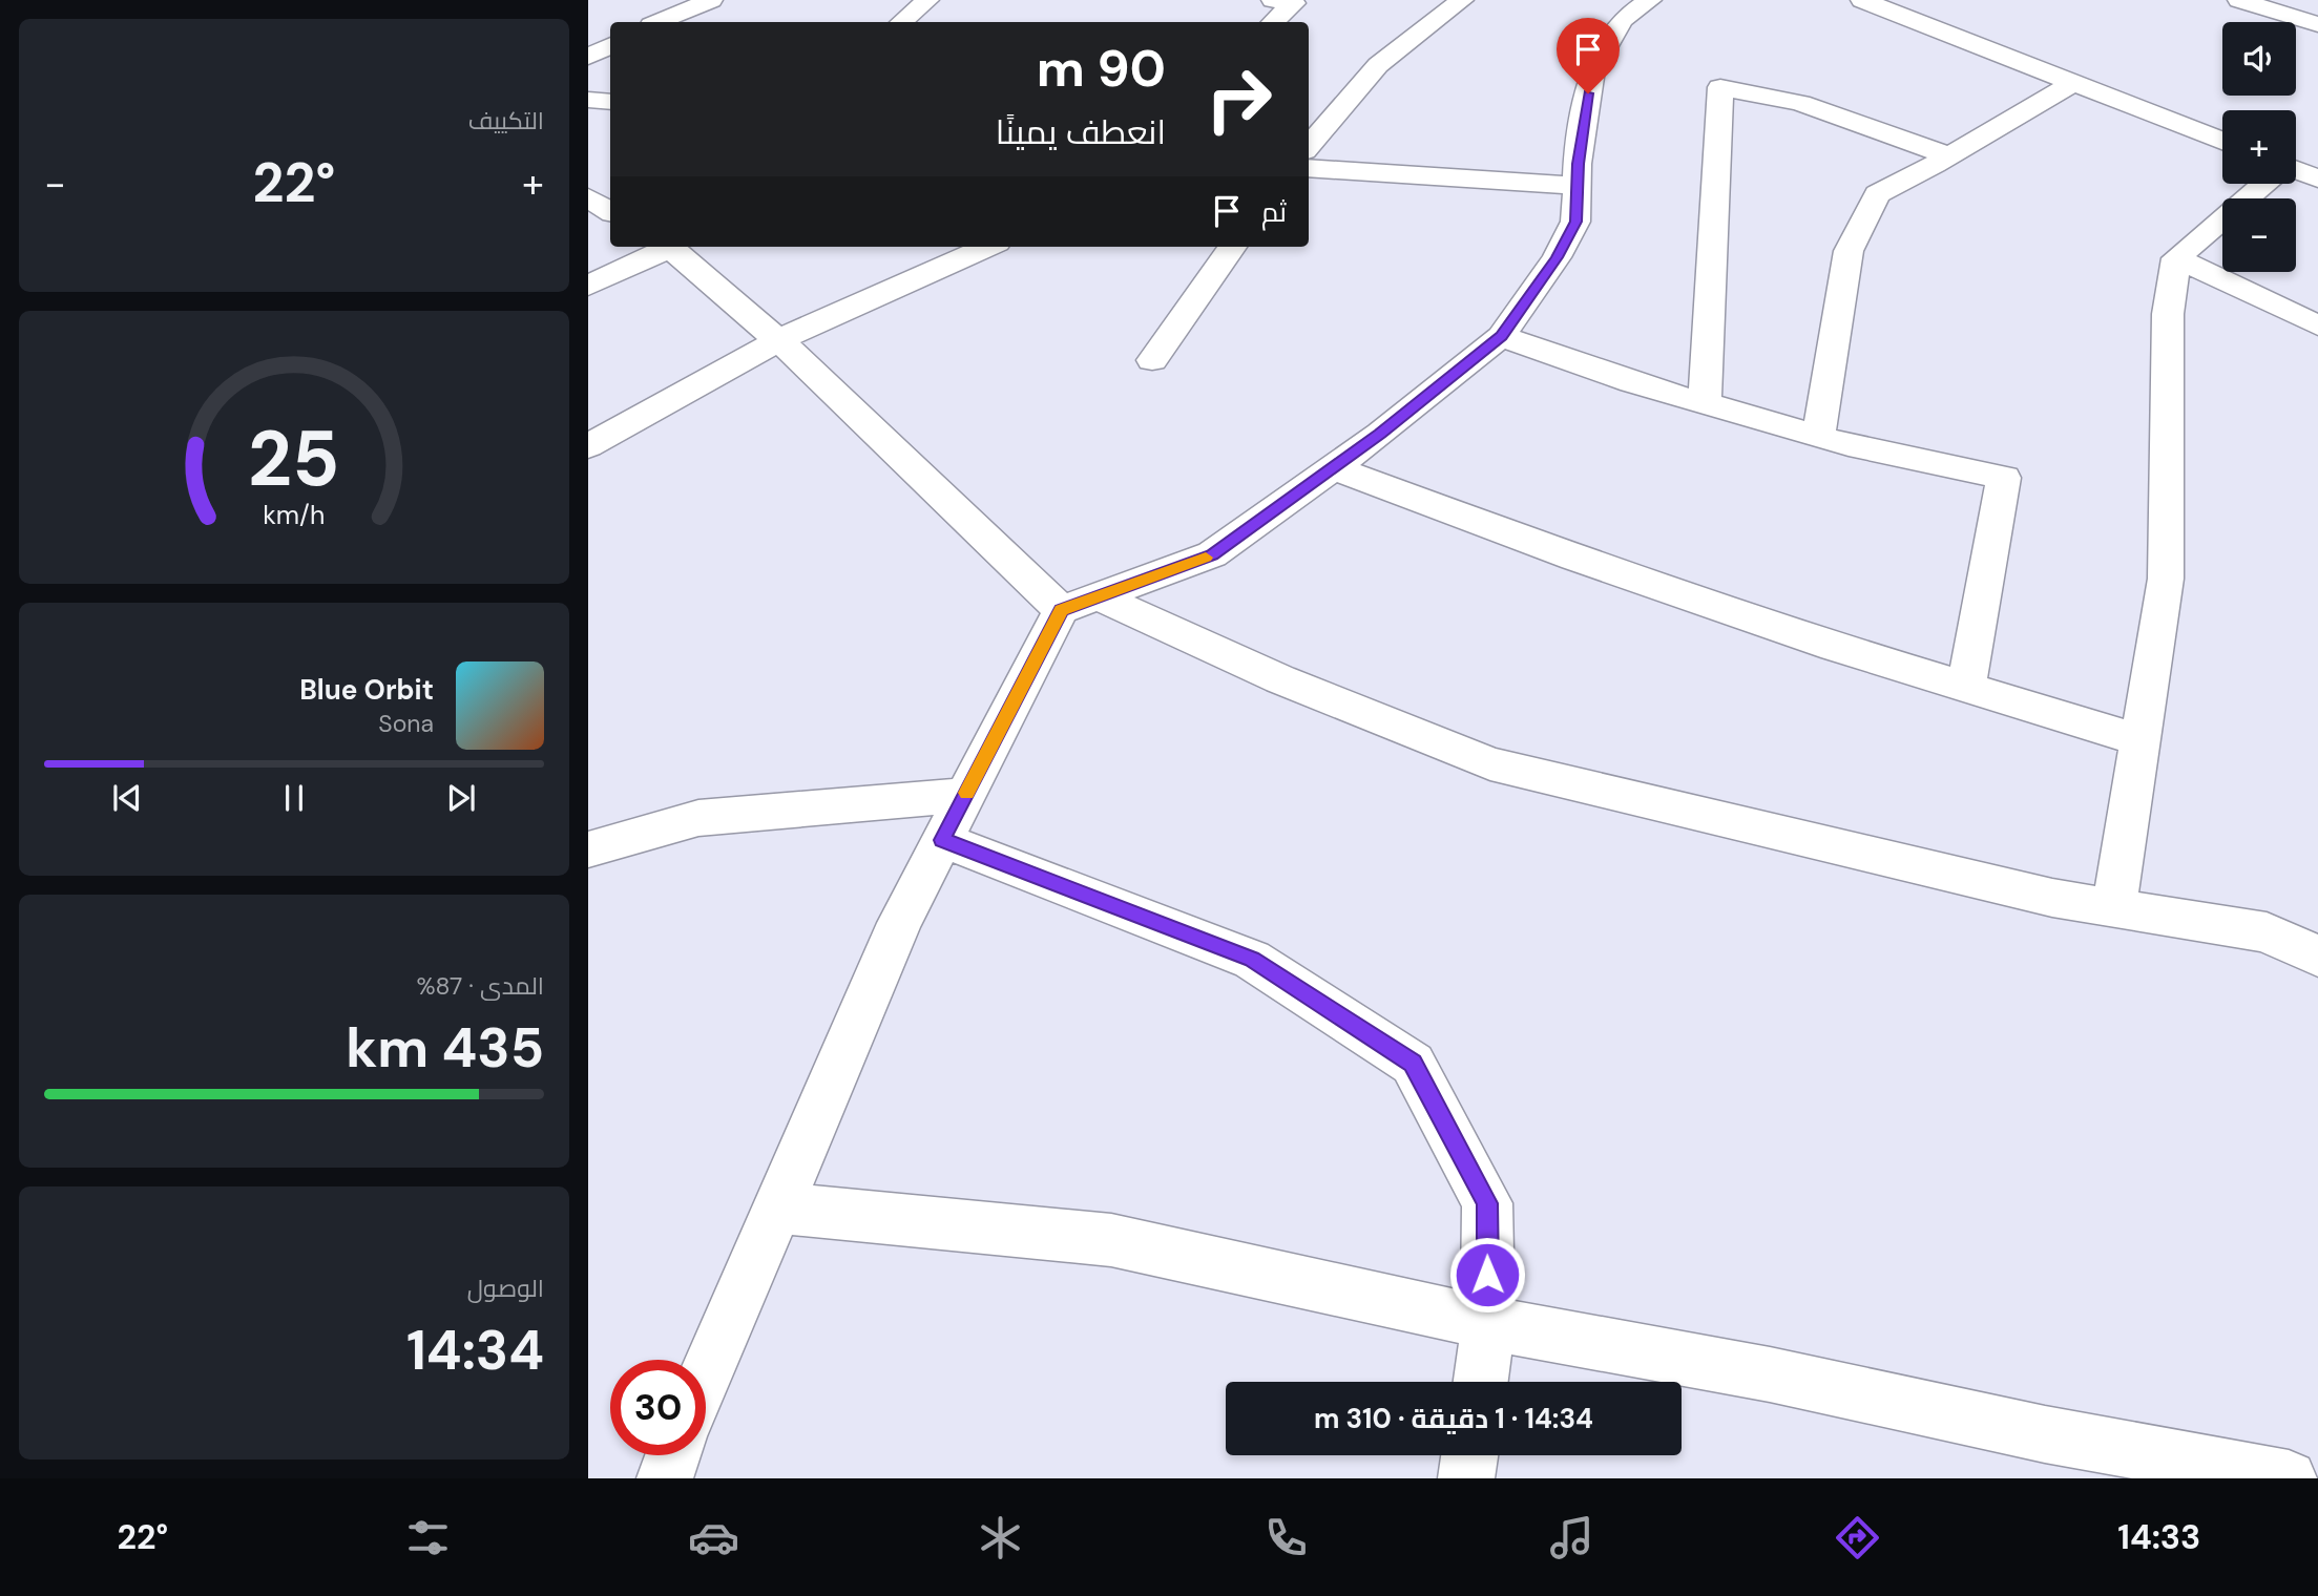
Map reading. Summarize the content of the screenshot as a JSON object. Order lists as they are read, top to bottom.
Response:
{
  "page": {
    "tile": [
      "التكييف",
      ["المدى · 87%", "435 km"],
      ["الوصول", "14:34"]
    ],
    "map_buttons": ["+", "−"],
    "turn": ["90 m", "انعطف يمينًا"],
    "heat": ["−", "22°", "+"],
    "then": "ثم",
    "song": ["Blue Orbit", "Sona"],
    "limit": "30",
    "trip": "14:34 · 1 دقيقة · 310 m",
    "tabs": ["14:33", "22°"],
    "gauge": ["25", "km/h"]
  }
}
